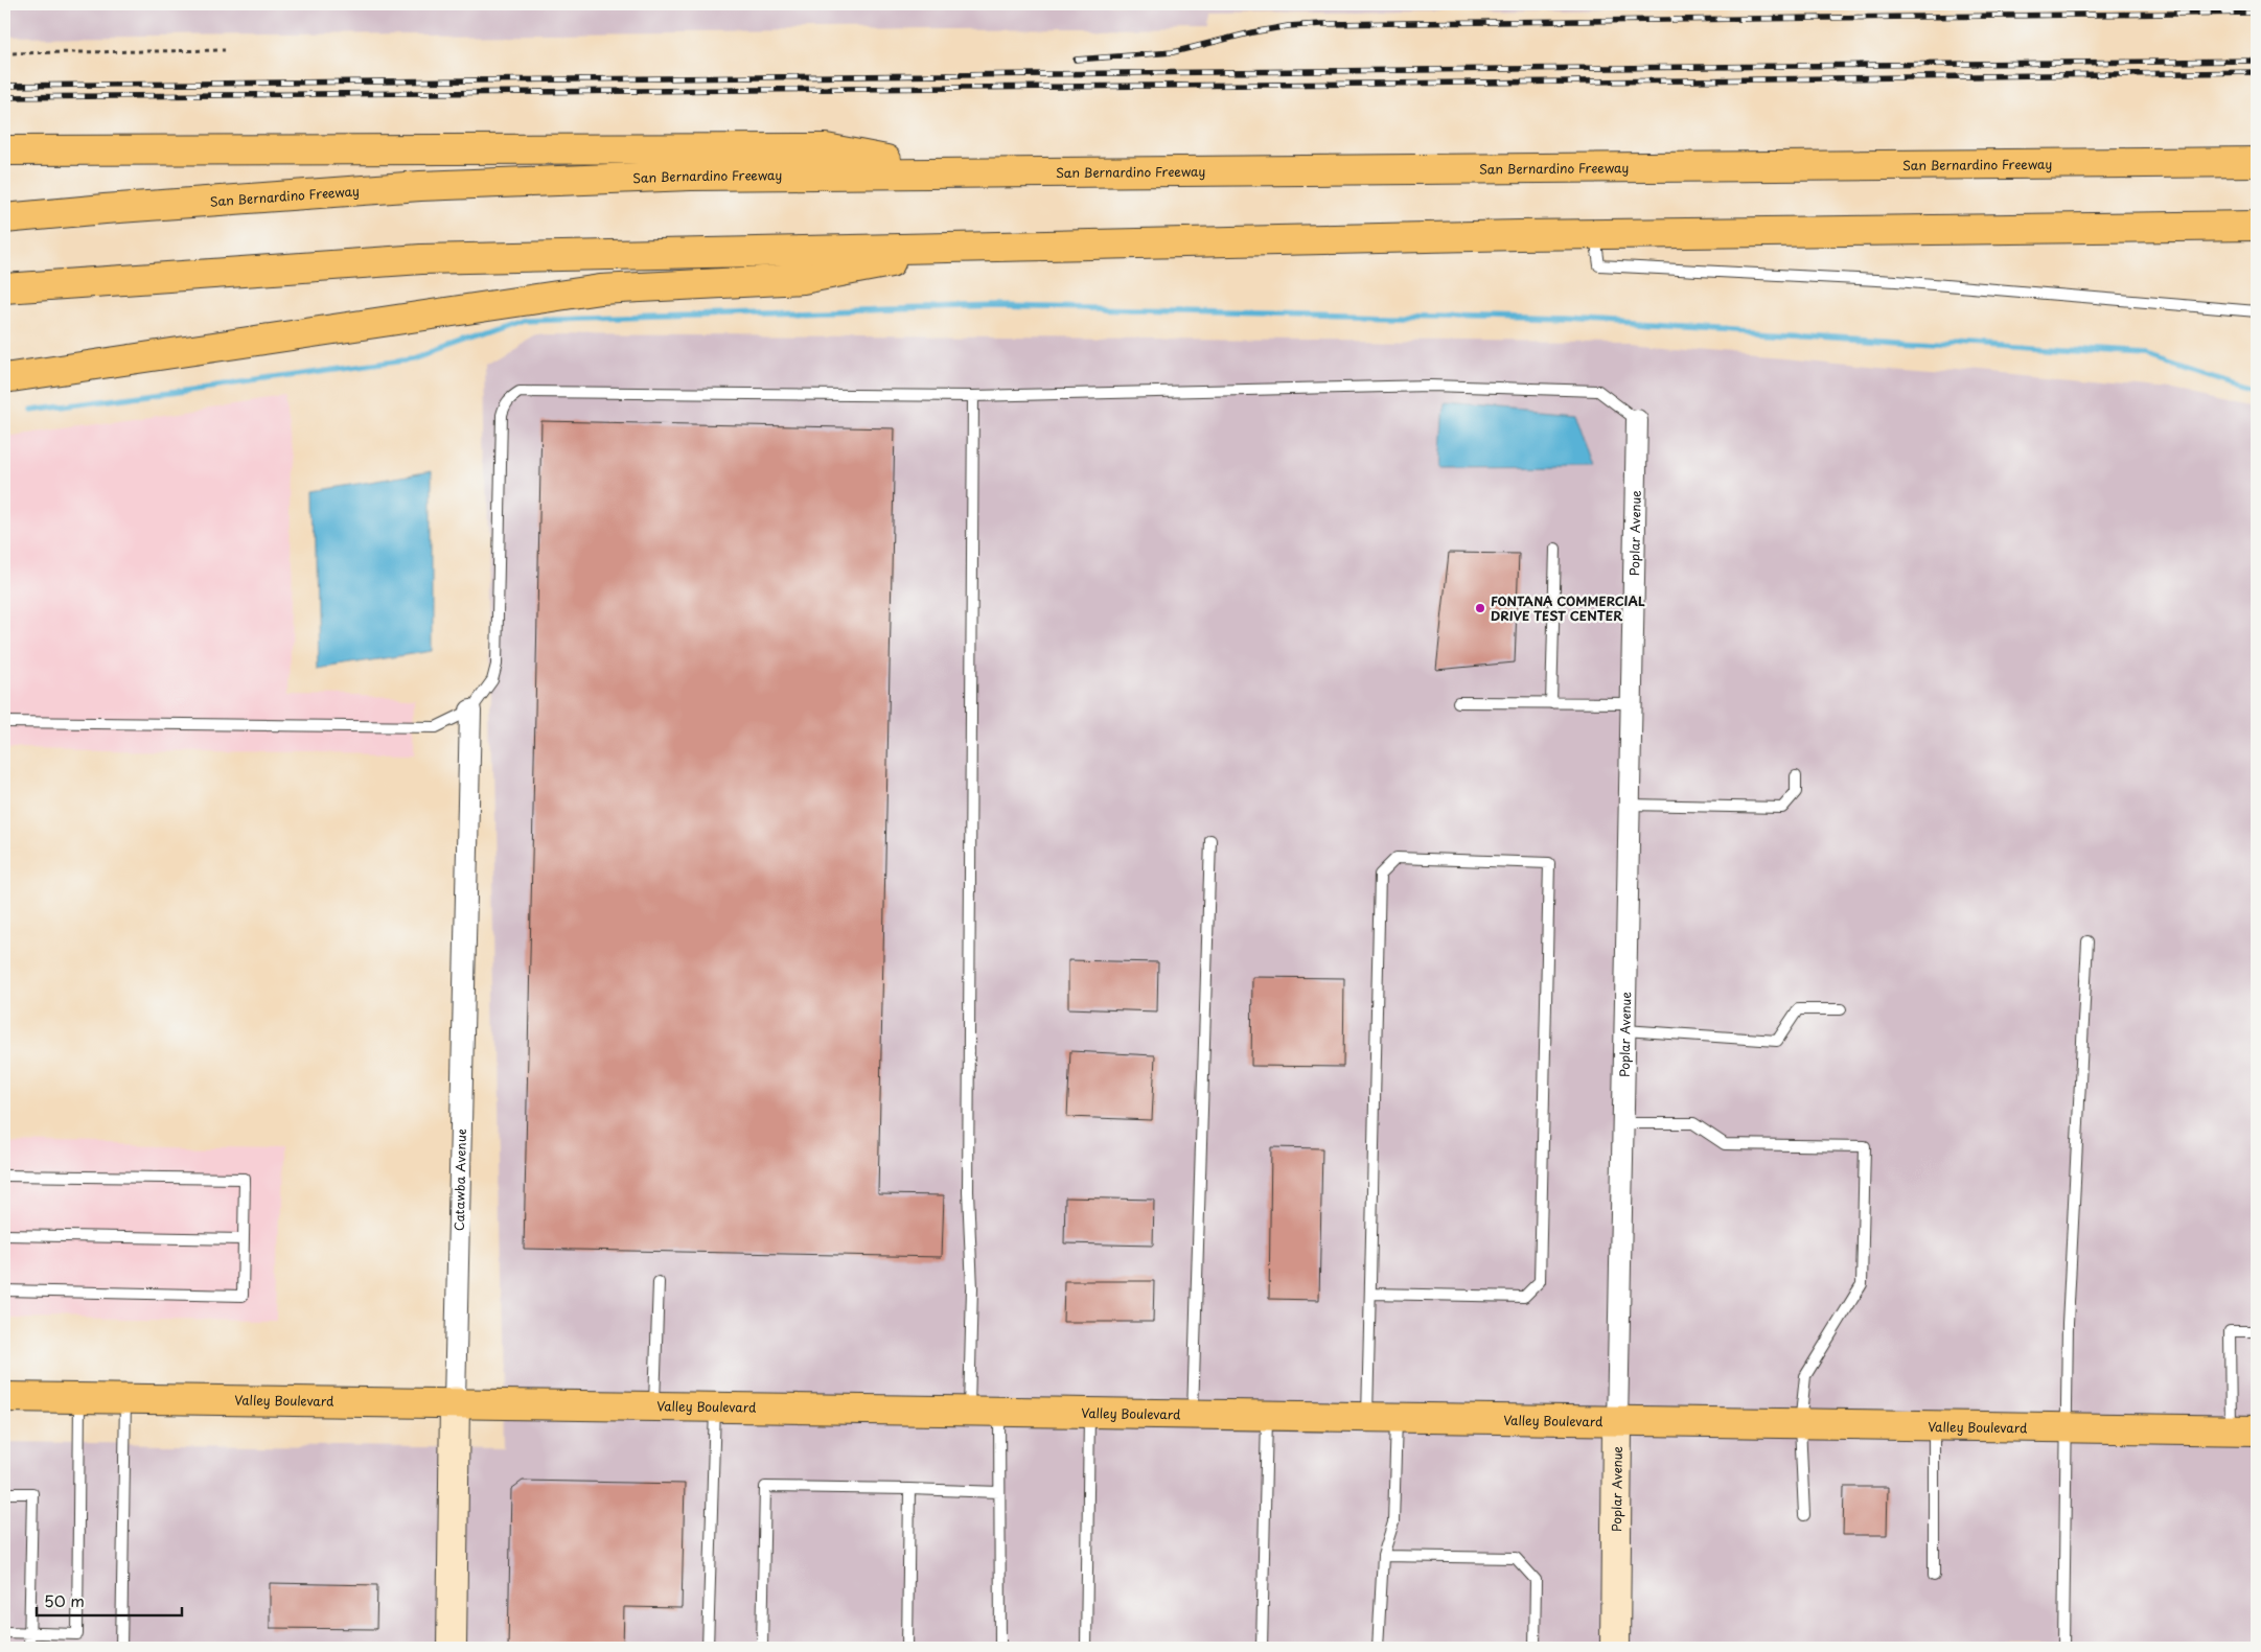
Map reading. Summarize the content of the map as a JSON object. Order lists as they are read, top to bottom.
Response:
{
  "streets": {
    "main road": ["San Bernardino Freeway", "Valley Boulevard"],
    "street": ["Poplar Avenue", "Catawba Avenue"]
  },
  "crossings": [
    ["Poplar Avenue", "Valley Boulevard"],
    ["Catawba Avenue", "Valley Boulevard"]
  ],
  "places": ["FONTANA COMMERCIAL DRIVE TEST CENTER"],
  "scale_bar": "50 m"
}
